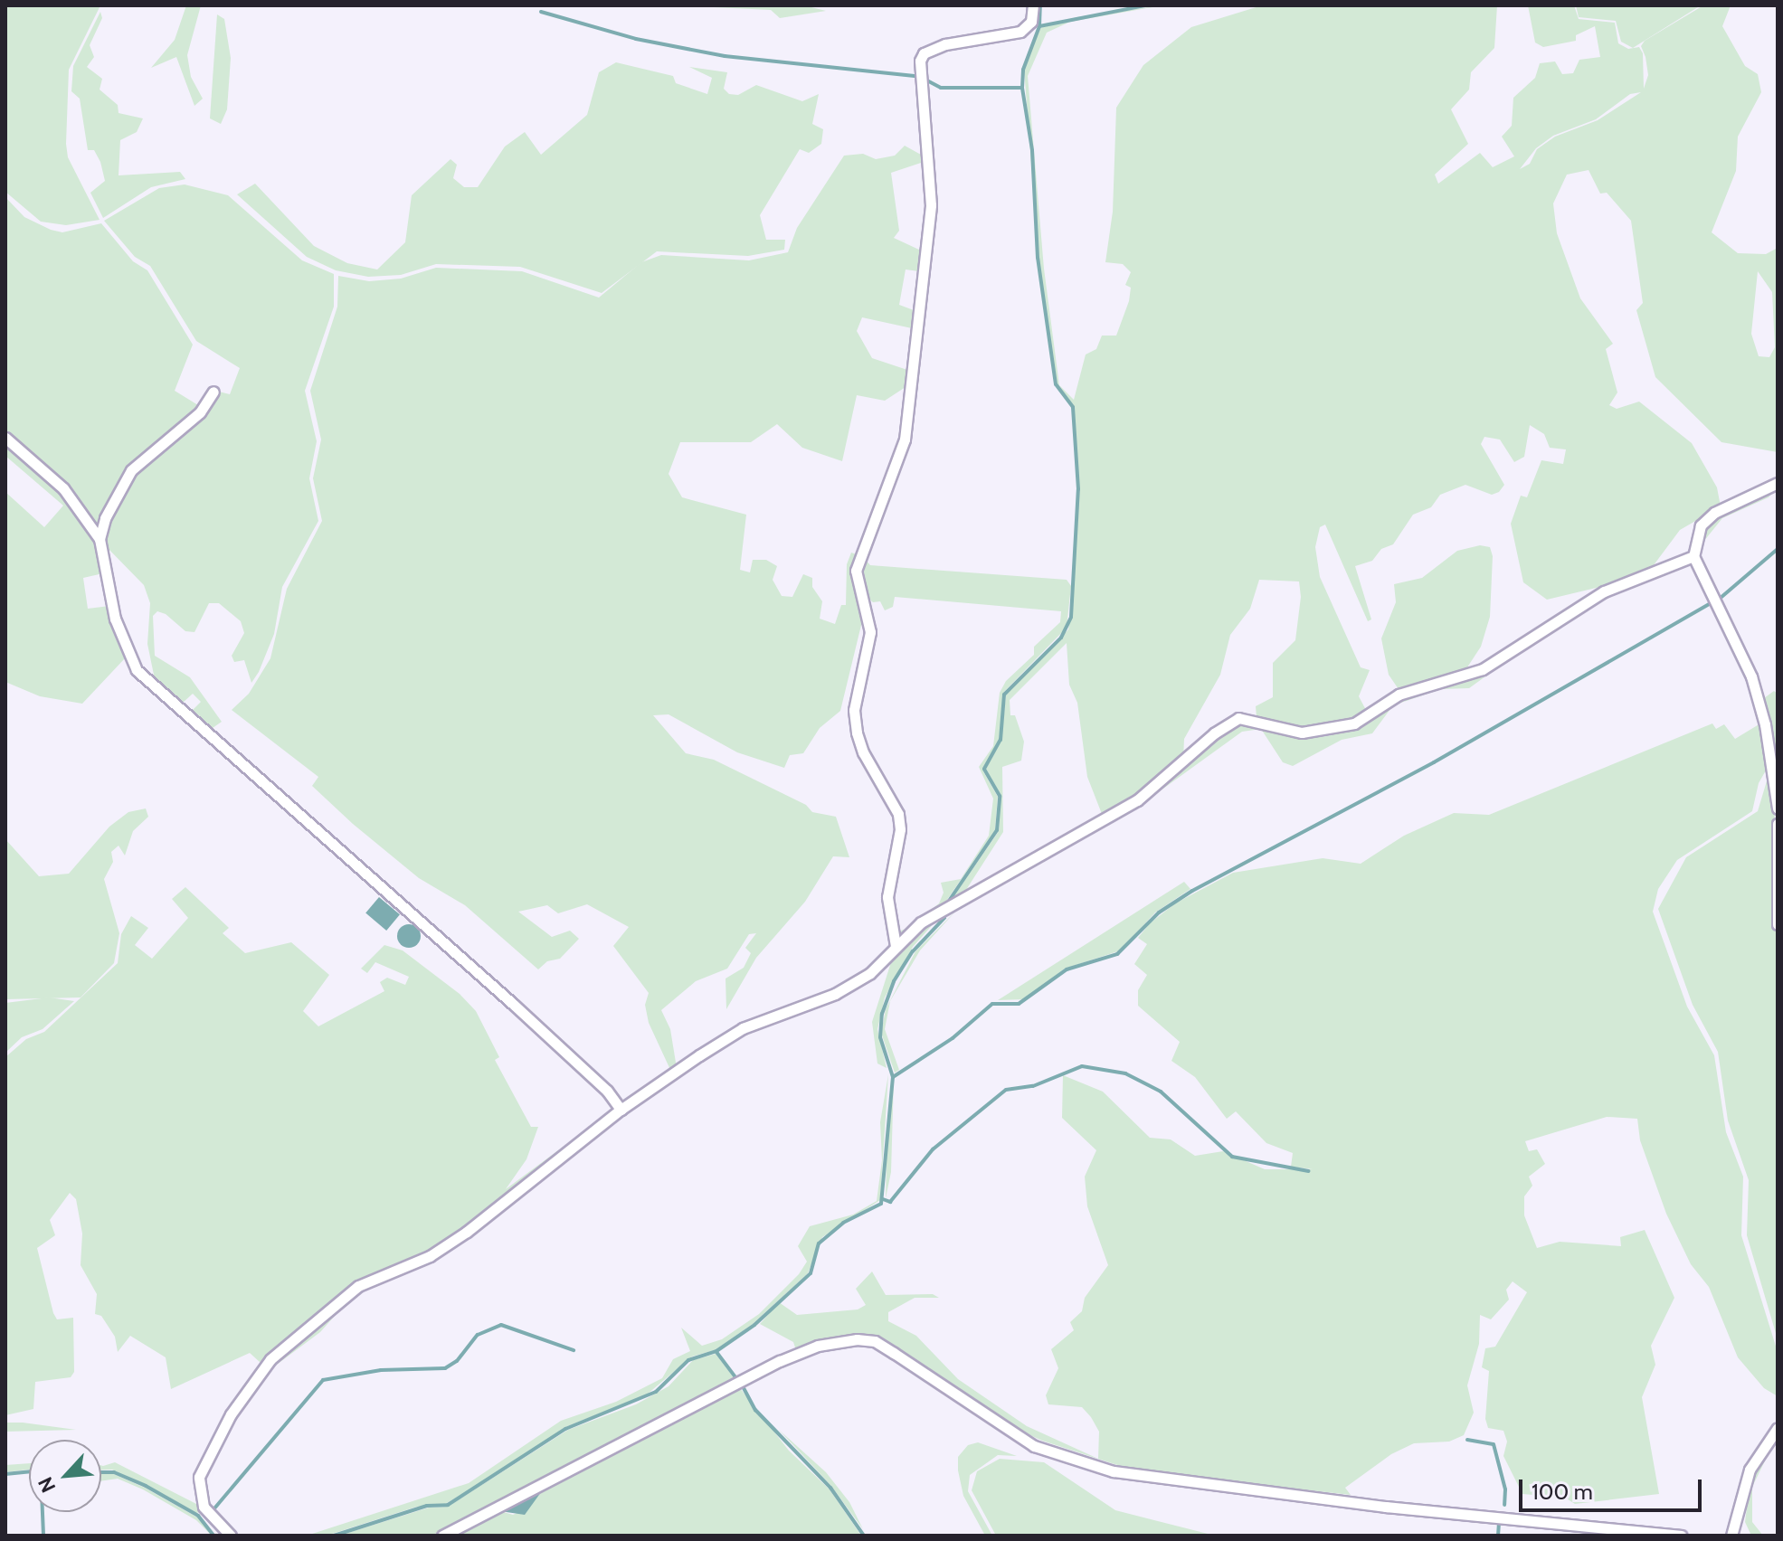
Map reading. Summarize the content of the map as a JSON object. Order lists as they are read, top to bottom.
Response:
{
  "scale_bar": "100 m",
  "north": "bottom left"
}
